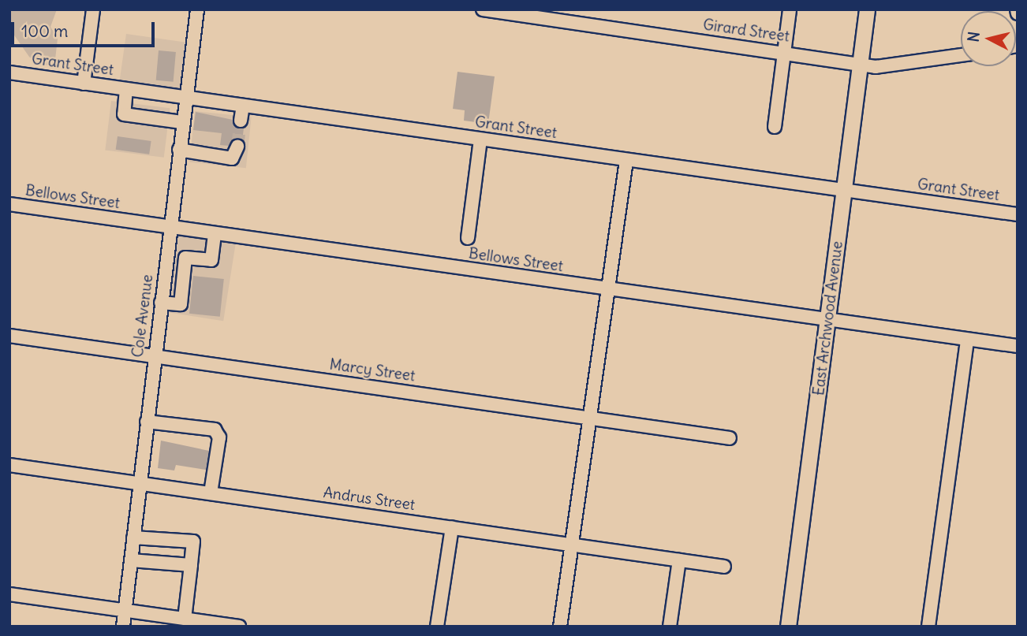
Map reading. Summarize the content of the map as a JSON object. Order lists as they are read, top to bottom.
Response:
{
  "streets": {
    "main road": ["East Archwood Avenue"],
    "street": [
      "Girard Street",
      "Grant Street",
      "Bellows Street",
      "Cole Avenue",
      "Marcy Street",
      "Andrus Street"
    ]
  },
  "crossings": [
    ["Girard Street", "East Archwood Avenue"],
    ["Grant Street", "Cole Avenue"],
    ["Grant Street", "East Archwood Avenue"],
    ["Bellows Street", "Cole Avenue"],
    ["Bellows Street", "East Archwood Avenue"],
    ["Cole Avenue", "Marcy Street"],
    ["Cole Avenue", "Andrus Street"]
  ],
  "scale_bar": "100 m",
  "north": "left"
}
